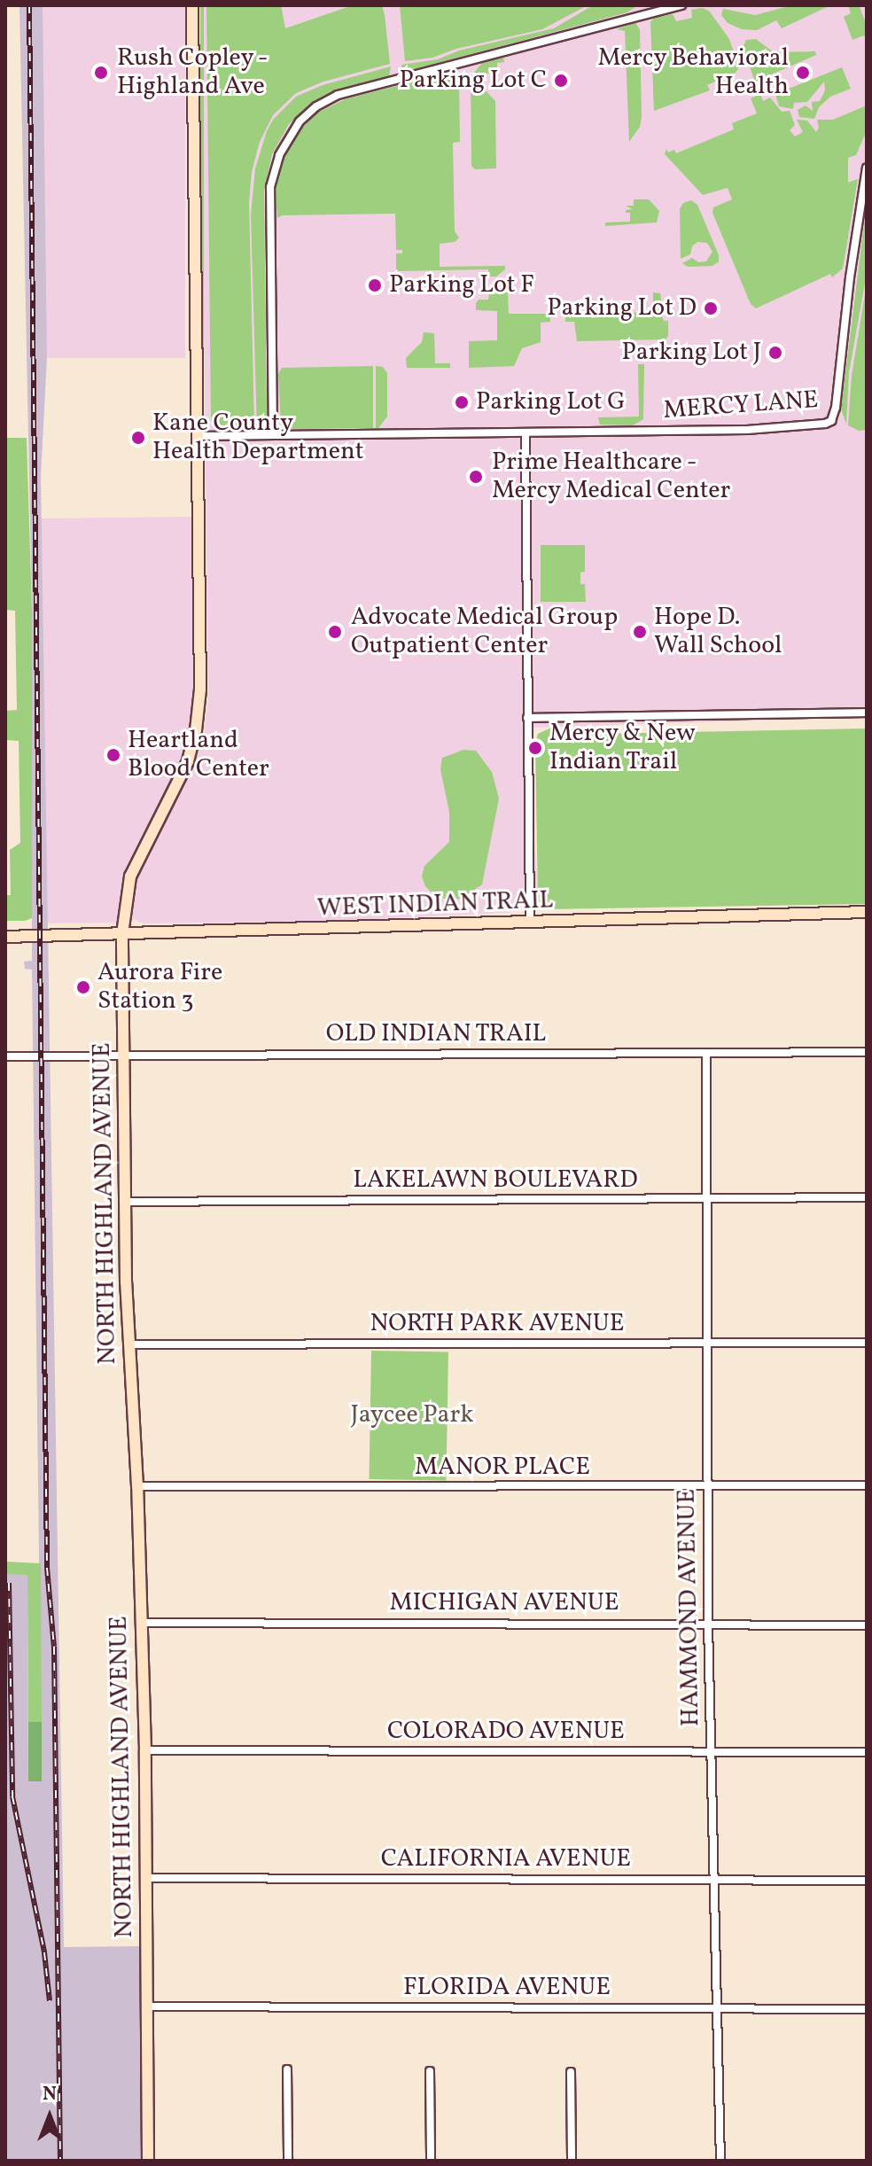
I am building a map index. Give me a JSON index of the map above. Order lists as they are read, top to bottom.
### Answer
{
  "streets": {
    "street": [
      "MERCY LANE",
      "WEST INDIAN TRAIL",
      "OLD INDIAN TRAIL",
      "LAKELAWN BOULEVARD",
      "NORTH HIGHLAND AVENUE",
      "NORTH PARK AVENUE",
      "MANOR PLACE",
      "MICHIGAN AVENUE",
      "HAMMOND AVENUE",
      "COLORADO AVENUE",
      "CALIFORNIA AVENUE",
      "FLORIDA AVENUE"
    ]
  },
  "crossings": [
    ["MERCY LANE", "NORTH HIGHLAND AVENUE"],
    ["WEST INDIAN TRAIL", "NORTH HIGHLAND AVENUE"],
    ["OLD INDIAN TRAIL", "NORTH HIGHLAND AVENUE"],
    ["OLD INDIAN TRAIL", "HAMMOND AVENUE"],
    ["LAKELAWN BOULEVARD", "NORTH HIGHLAND AVENUE"],
    ["LAKELAWN BOULEVARD", "HAMMOND AVENUE"],
    ["NORTH HIGHLAND AVENUE", "NORTH PARK AVENUE"],
    ["NORTH HIGHLAND AVENUE", "MANOR PLACE"],
    ["NORTH HIGHLAND AVENUE", "MICHIGAN AVENUE"],
    ["NORTH HIGHLAND AVENUE", "COLORADO AVENUE"],
    ["NORTH HIGHLAND AVENUE", "CALIFORNIA AVENUE"],
    ["NORTH HIGHLAND AVENUE", "FLORIDA AVENUE"],
    ["NORTH PARK AVENUE", "HAMMOND AVENUE"],
    ["MANOR PLACE", "HAMMOND AVENUE"],
    ["MICHIGAN AVENUE", "HAMMOND AVENUE"],
    ["HAMMOND AVENUE", "COLORADO AVENUE"],
    ["HAMMOND AVENUE", "CALIFORNIA AVENUE"],
    ["HAMMOND AVENUE", "FLORIDA AVENUE"]
  ],
  "parks": ["Jaycee Park"],
  "places": [
    "Rush Copley - Highland Ave",
    "Mercy Behavioral Health",
    "Parking Lot C",
    "Parking Lot F",
    "Parking Lot D",
    "Parking Lot J",
    "Parking Lot G",
    "Kane County Health Department",
    "Prime Healthcare - Mercy Medical Center",
    "Advocate Medical Group Outpatient Center",
    "Hope D. Wall School",
    "Mercy & New Indian Trail",
    "Heartland Blood Center",
    "Aurora Fire Station 3"
  ],
  "north": "top"
}
